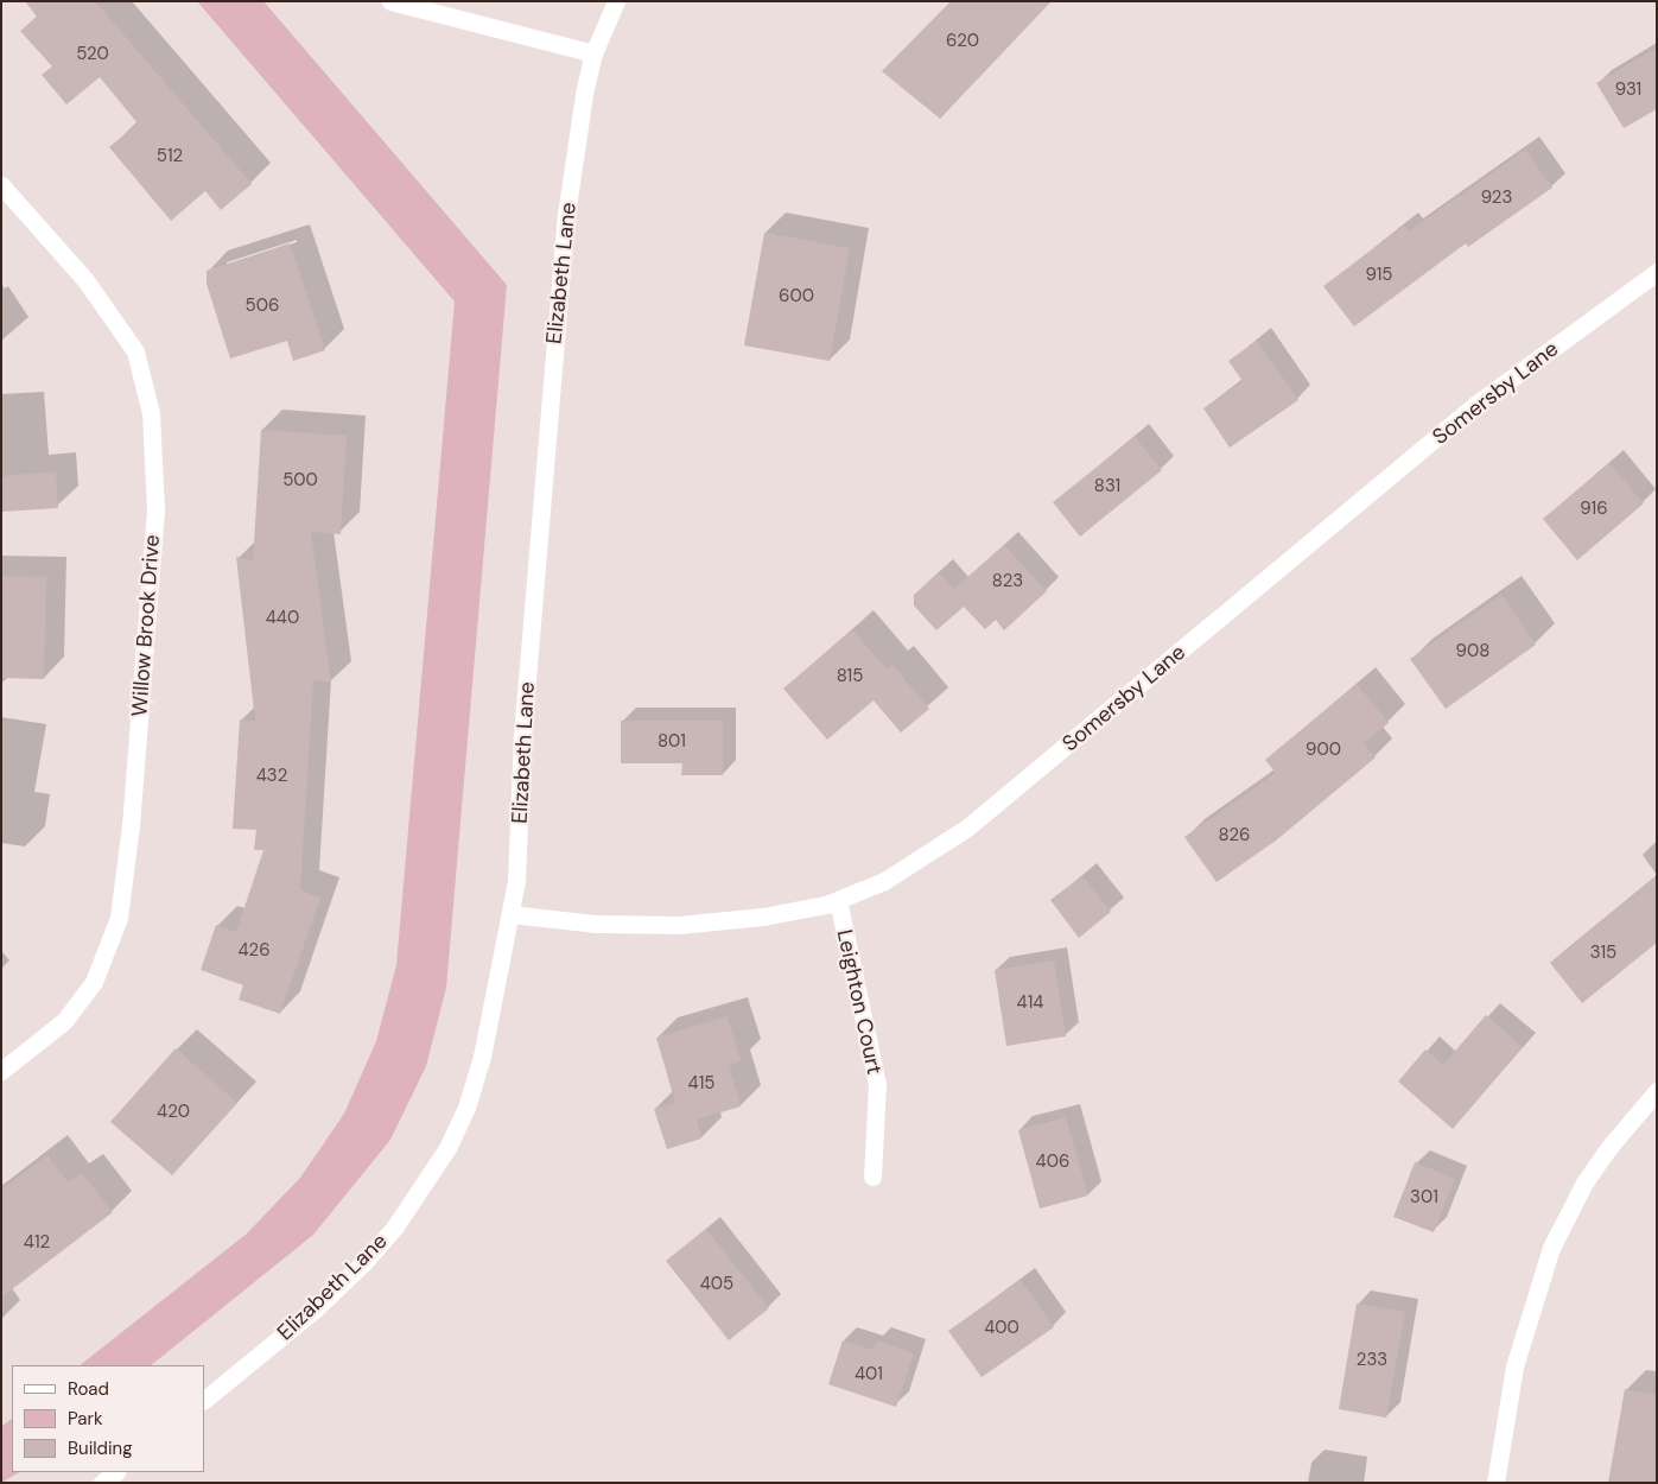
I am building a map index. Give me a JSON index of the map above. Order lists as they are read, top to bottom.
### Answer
{
  "streets": {
    "street": [
      "Elizabeth Lane",
      "Somersby Lane",
      "Willow Brook Drive",
      "Leighton Court"
    ]
  },
  "crossings": [
    ["Elizabeth Lane", "Somersby Lane"],
    ["Somersby Lane", "Leighton Court"]
  ],
  "house_numbers": [
    "620",
    "520",
    "931",
    "512",
    "923",
    "915",
    "600",
    "506",
    "500",
    "831",
    "916",
    "823",
    "440",
    "908",
    "815",
    "801",
    "900",
    "432",
    "826",
    "426",
    "315",
    "414",
    "415",
    "420",
    "406",
    "301",
    "412",
    "405",
    "400",
    "233",
    "401"
  ],
  "legend": ["Road", "Park", "Building"]
}
